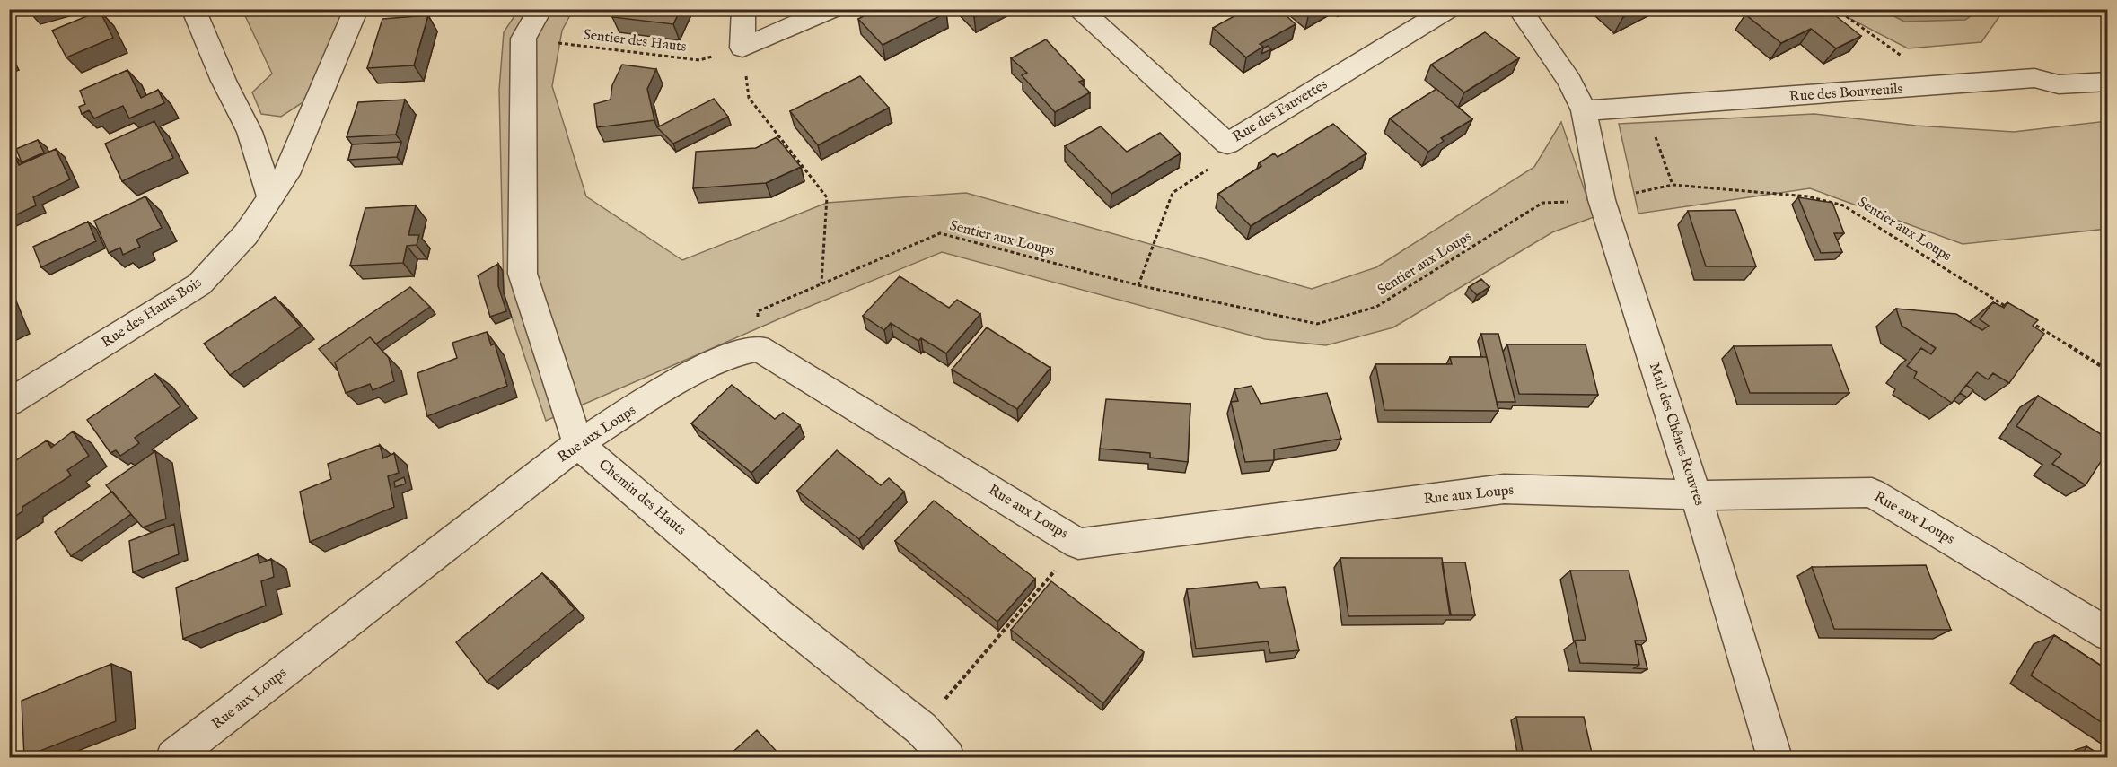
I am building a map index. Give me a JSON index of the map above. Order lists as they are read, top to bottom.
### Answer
{
  "streets": {
    "street": [
      "Rue des Bouvreuils",
      "Rue des Fauvettes",
      "Rue des Hauts Bois",
      "Rue aux Loups",
      "Mail des Chênes Rouvres",
      "Chemin des Hauts"
    ],
    "path": ["Sentier des Hauts", "Sentier aux Loups"]
  },
  "crossings": [
    ["Rue des Bouvreuils", "Mail des Chênes Rouvres"],
    ["Sentier aux Loups", "Rue aux Loups"],
    ["Sentier aux Loups", "Mail des Chênes Rouvres"],
    ["Rue aux Loups", "Mail des Chênes Rouvres"],
    ["Rue aux Loups", "Chemin des Hauts"]
  ]
}
